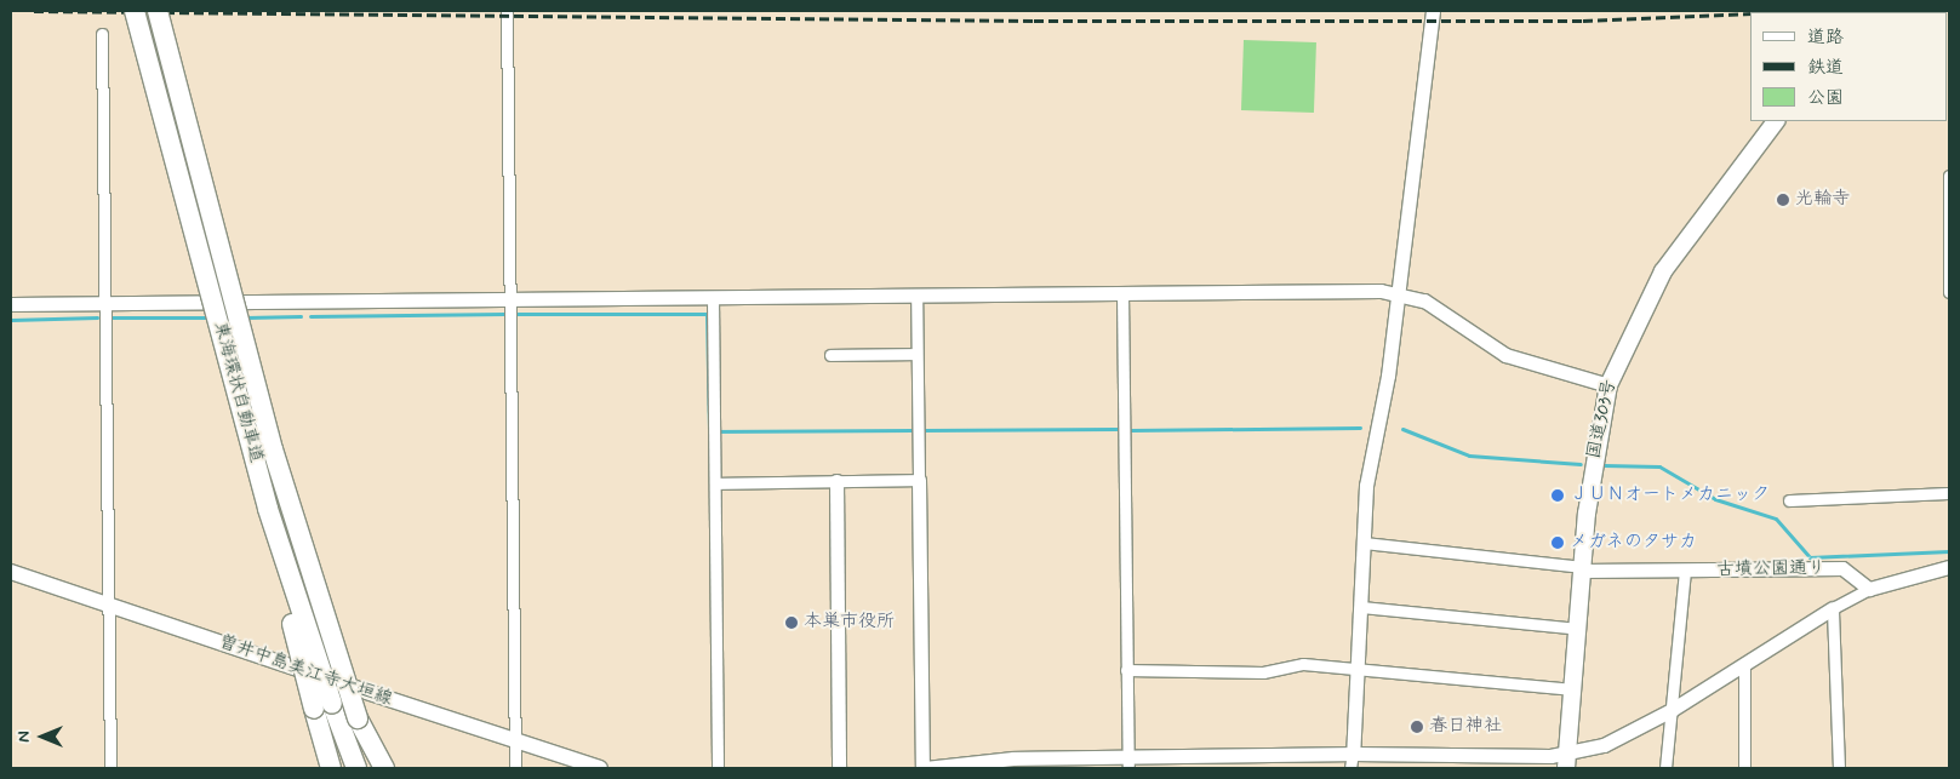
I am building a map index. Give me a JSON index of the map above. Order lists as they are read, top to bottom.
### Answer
{
  "streets": {
    "highway": ["東海環状自動車道", "国道303号"],
    "main road": ["曽井中島美江寺大垣線"],
    "street": ["古墳公園通り"]
  },
  "crossings": [
    ["国道303号", "古墳公園通り"]
  ],
  "places": [
    "光輪寺",
    "ＪＵＮオートメカニック",
    "メガネのタサカ",
    "本巣市役所",
    "春日神社"
  ],
  "legend": ["道路", "鉄道", "公園"],
  "north": "left"
}
